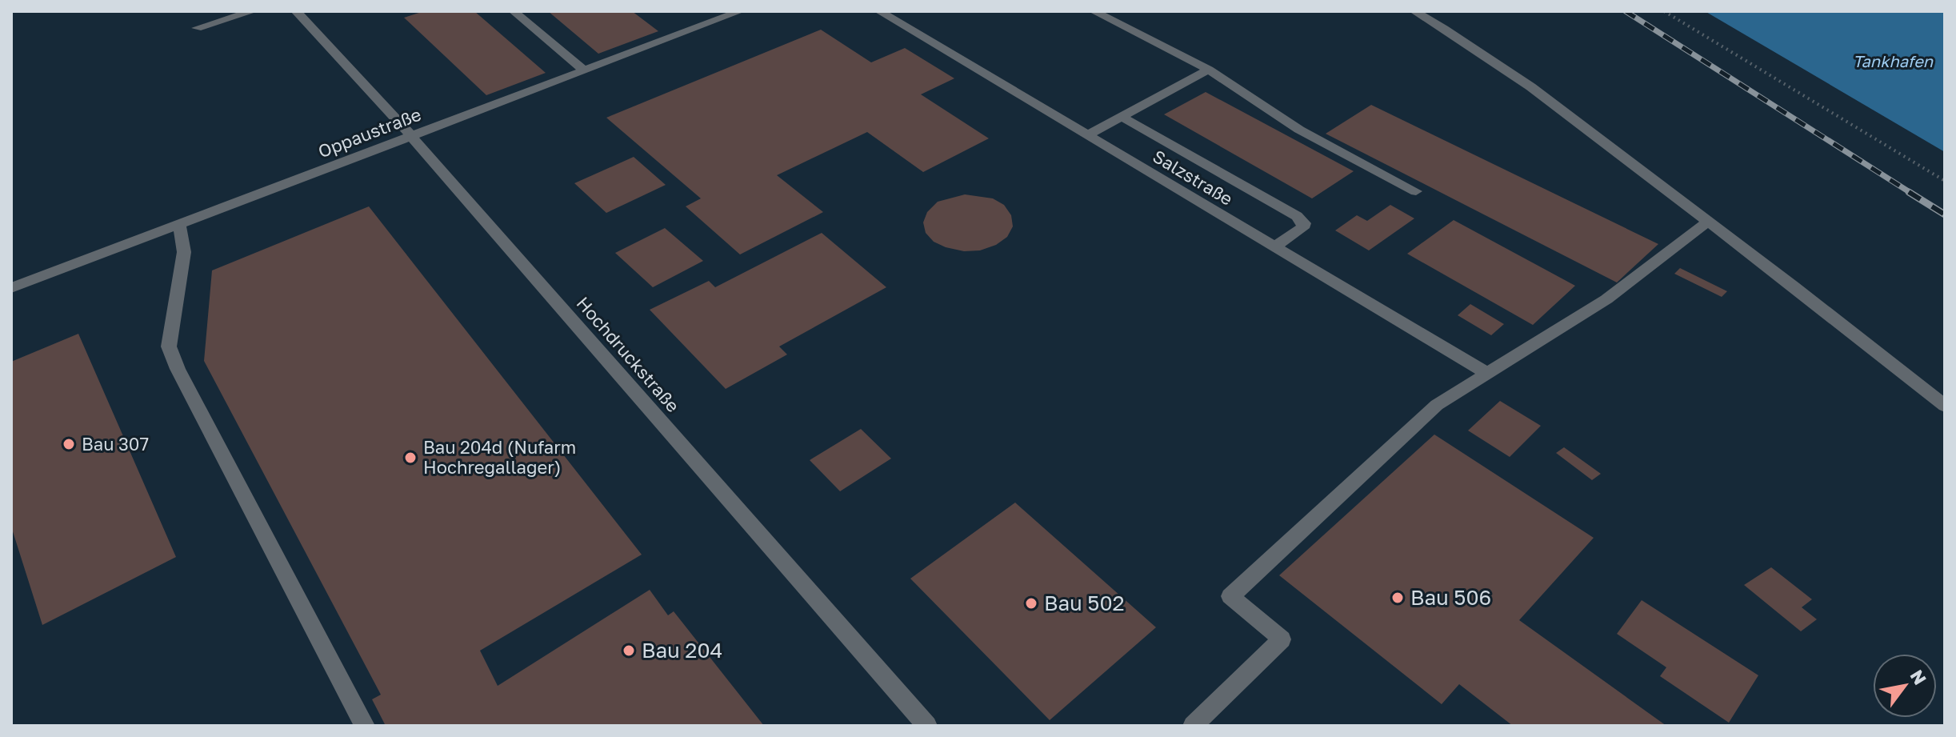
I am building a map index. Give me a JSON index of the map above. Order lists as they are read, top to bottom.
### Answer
{
  "streets": {
    "street": ["Oppaustraße", "Salzstraße", "Hochdruckstraße"]
  },
  "crossings": [
    ["Oppaustraße", "Hochdruckstraße"]
  ],
  "water": ["Tankhafen"],
  "places": [
    "Bau 307",
    "Bau 204d (Nufarm Hochregallager)",
    "Bau 506",
    "Bau 502",
    "Bau 204"
  ],
  "north": "top right"
}
